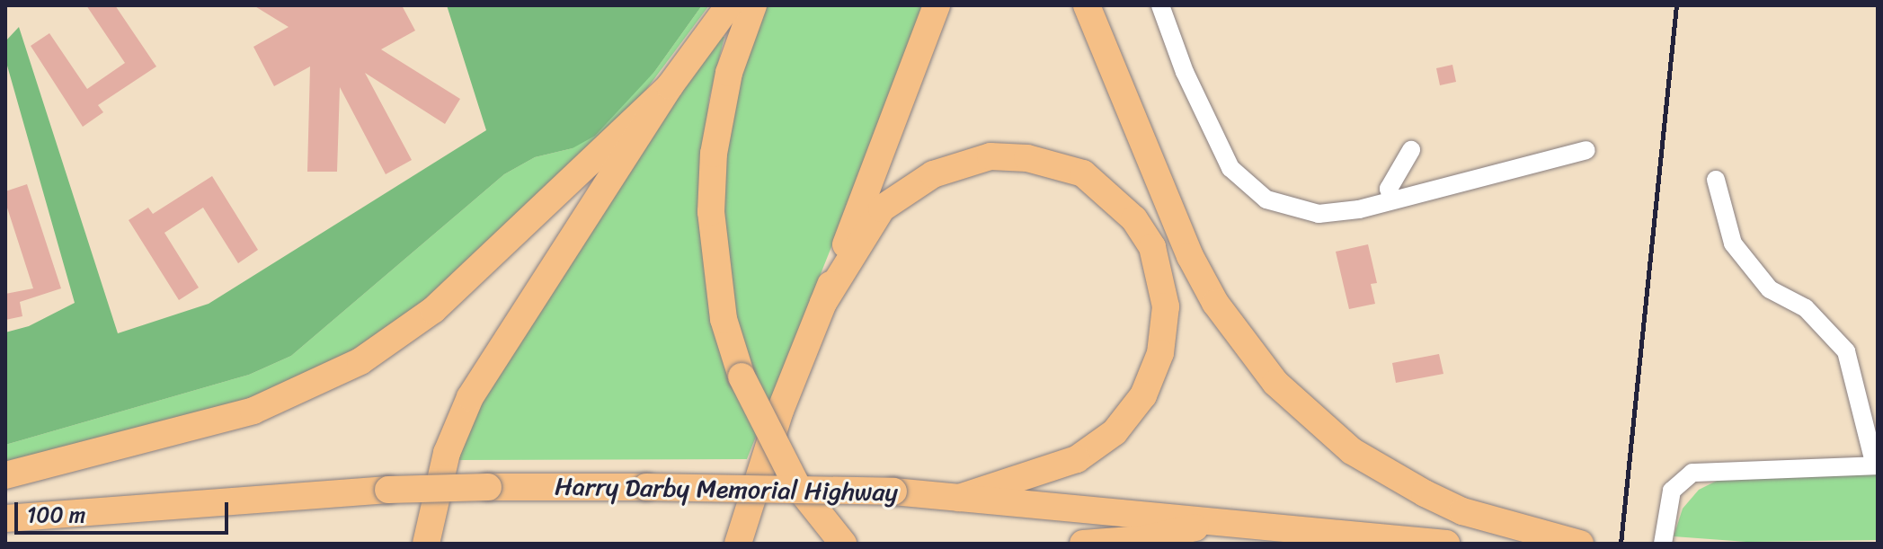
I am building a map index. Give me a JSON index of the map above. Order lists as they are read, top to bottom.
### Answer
{
  "streets": {
    "highway": ["Harry Darby Memorial Highway"]
  },
  "scale_bar": "100 m"
}
